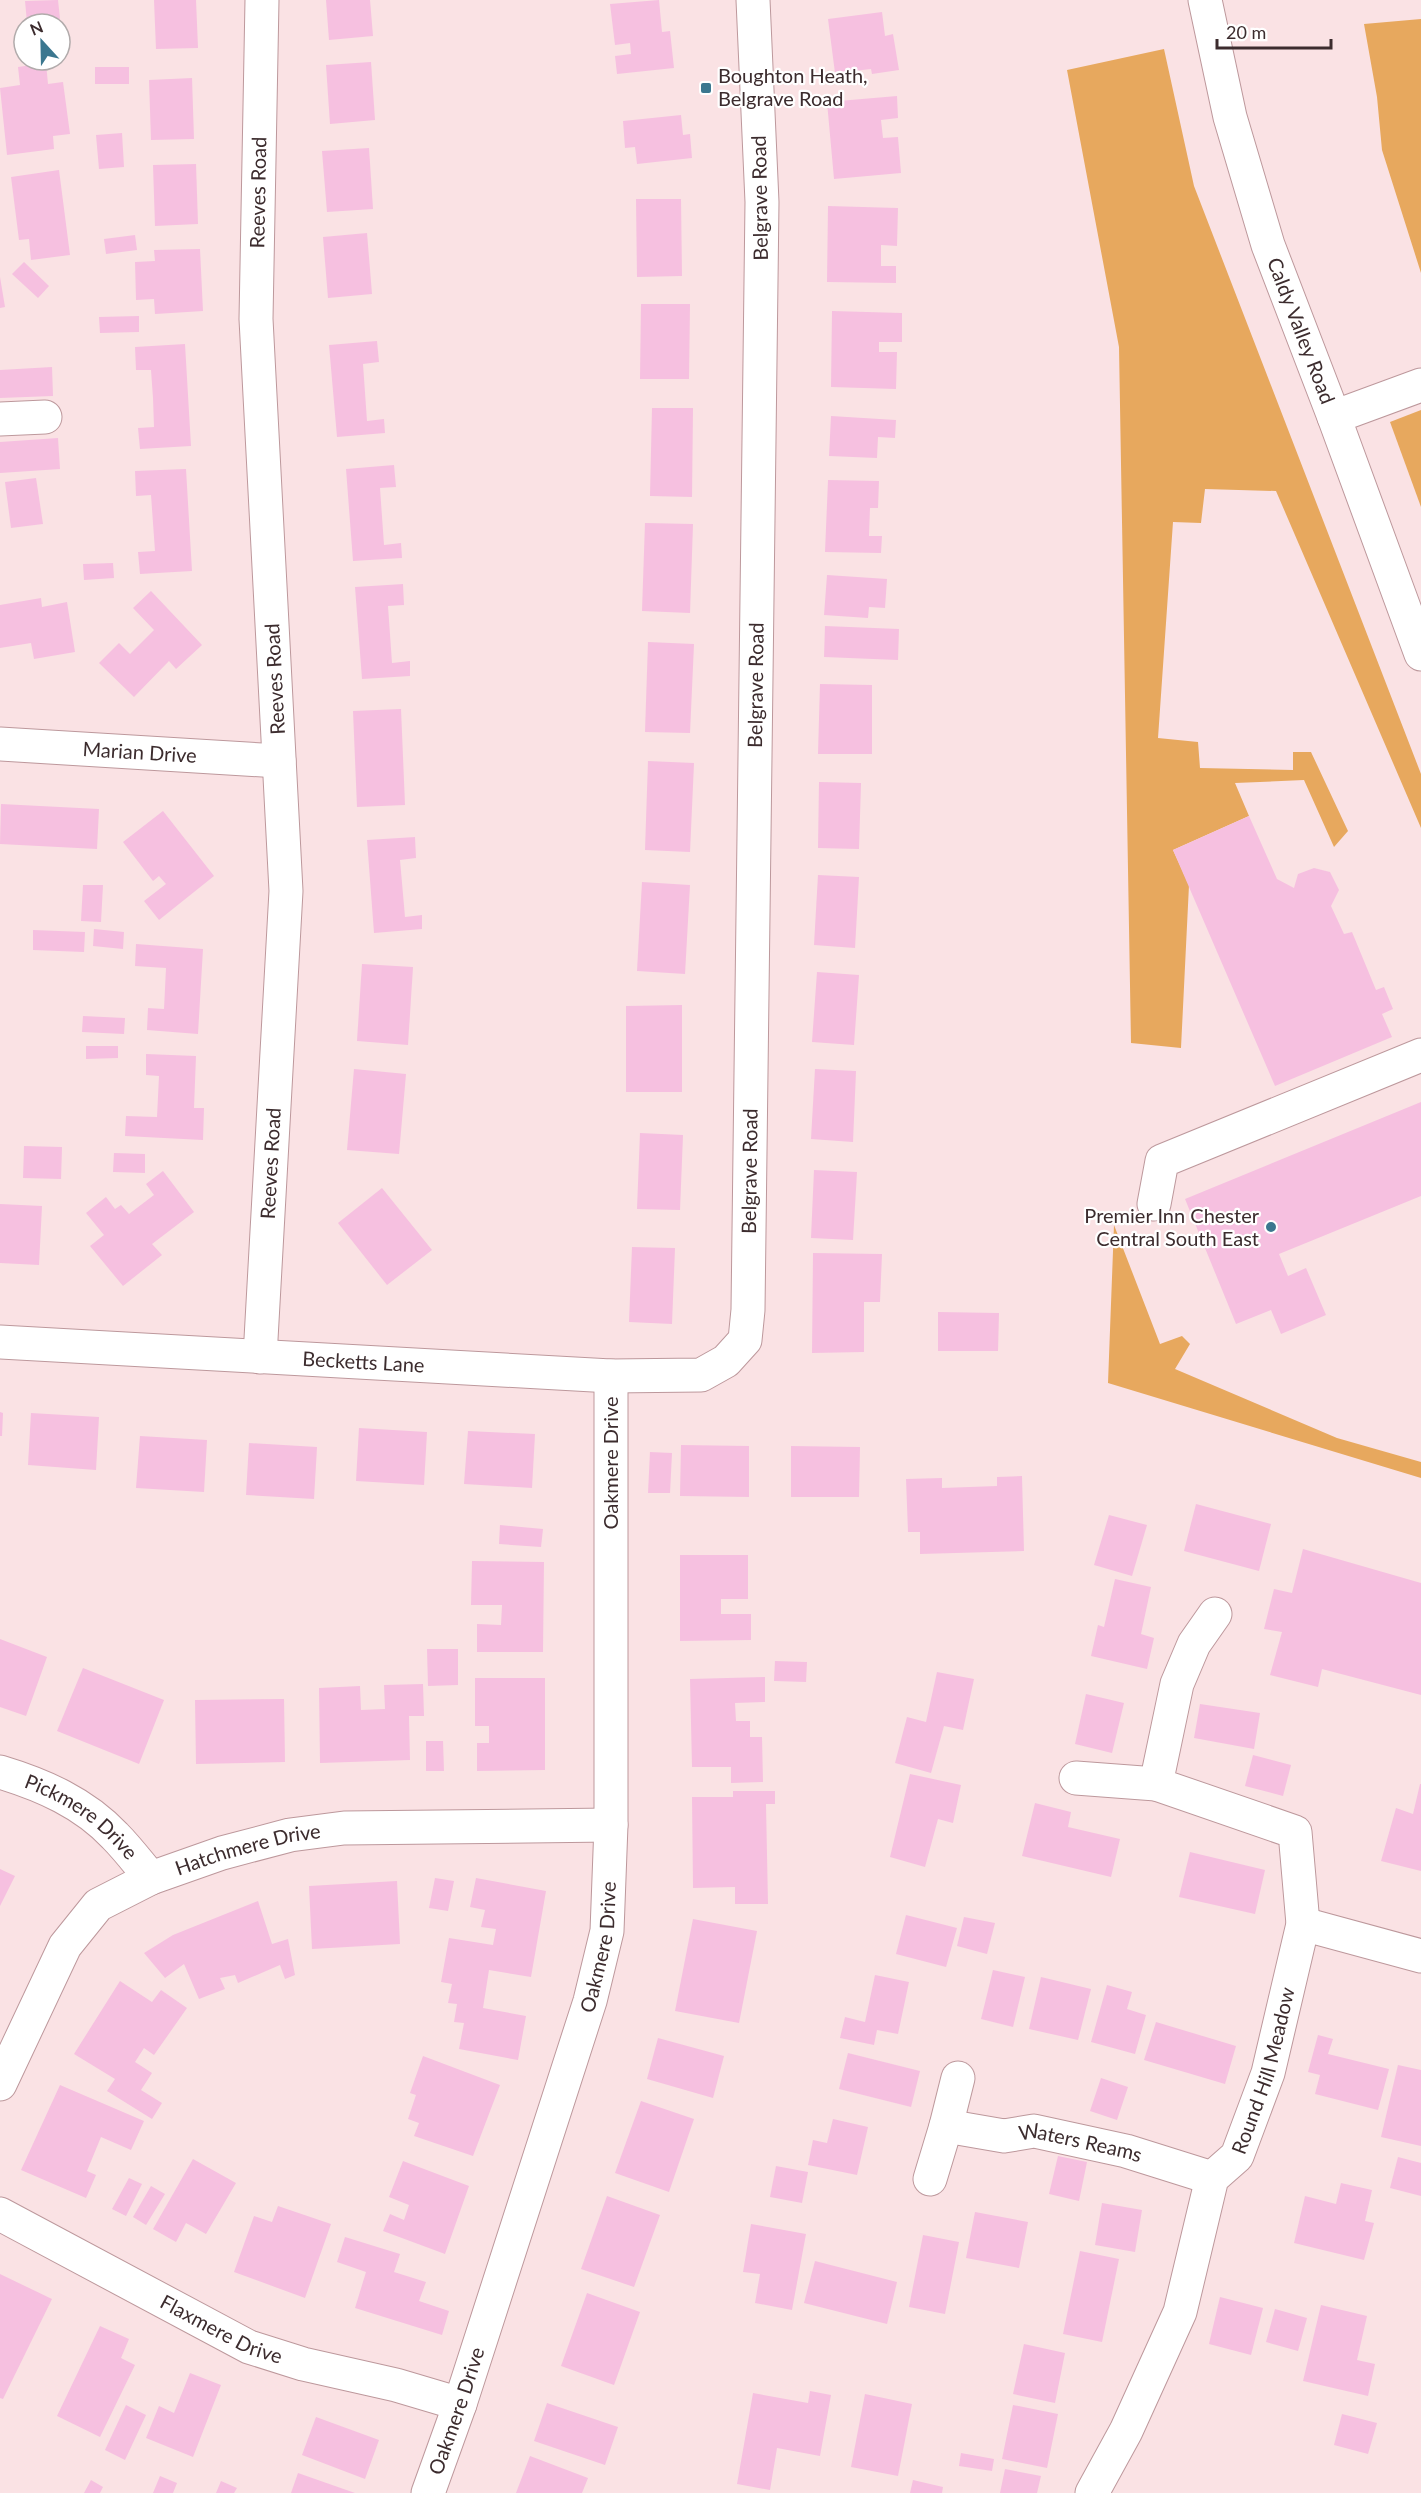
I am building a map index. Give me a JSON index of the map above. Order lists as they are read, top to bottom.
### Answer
{
  "streets": {
    "street": [
      "Reeves Road",
      "Belgrave Road",
      "Caldy Valley Road",
      "Marian Drive",
      "Becketts Lane",
      "Oakmere Drive",
      "Pickmere Drive",
      "Hatchmere Drive",
      "Round Hill Meadow",
      "Waters Reams",
      "Flaxmere Drive"
    ]
  },
  "crossings": [
    ["Reeves Road", "Marian Drive"],
    ["Reeves Road", "Becketts Lane"],
    ["Belgrave Road", "Becketts Lane"],
    ["Becketts Lane", "Oakmere Drive"],
    ["Oakmere Drive", "Hatchmere Drive"],
    ["Oakmere Drive", "Flaxmere Drive"],
    ["Pickmere Drive", "Hatchmere Drive"],
    ["Round Hill Meadow", "Waters Reams"]
  ],
  "places": {
    "transit": ["Boughton Heath, Belgrave Road"],
    "other": ["Premier Inn Chester Central South East"]
  },
  "scale_bar": "20 m",
  "north": "top"
}
